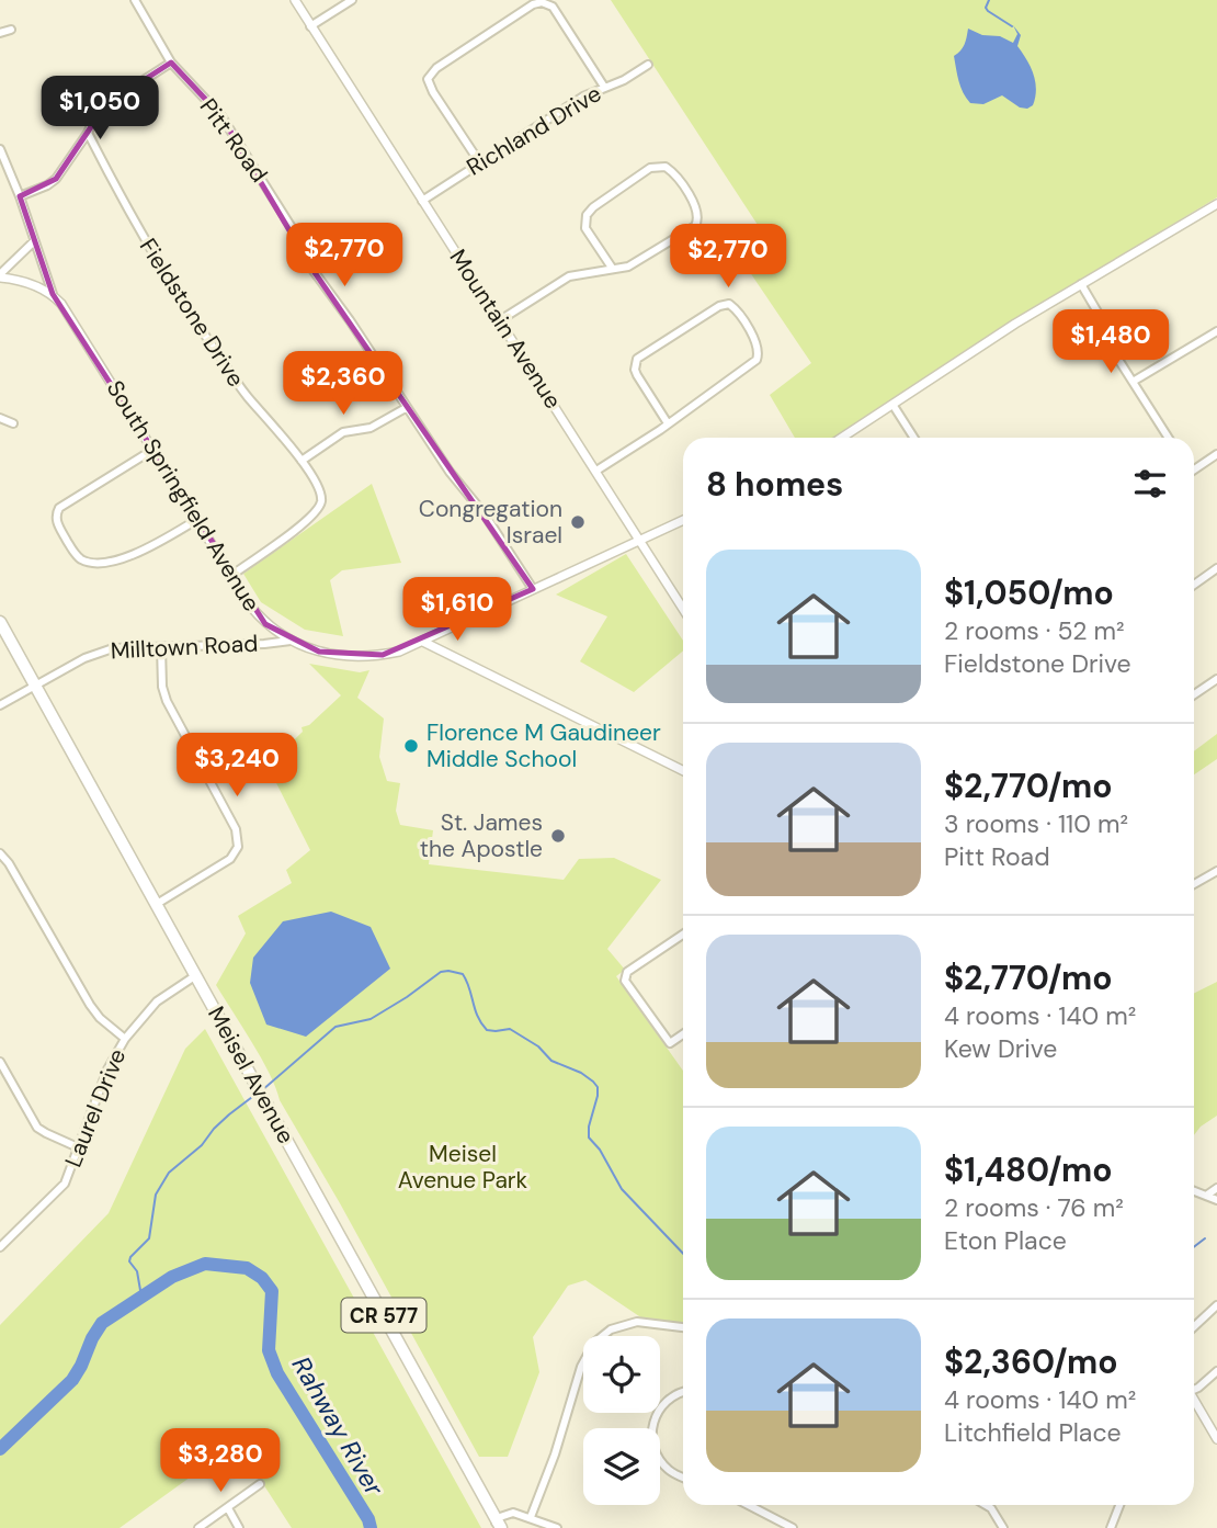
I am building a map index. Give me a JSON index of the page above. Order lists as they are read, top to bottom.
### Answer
{
  "streets": {
    "main road": ["Meisel Avenue", "CR 577"],
    "street": [
      "Richland Drive",
      "Pitt Road",
      "Fieldstone Drive",
      "Mountain Avenue",
      "South Springfield Avenue",
      "Milltown Road",
      "Laurel Drive"
    ]
  },
  "crossings": [
    ["Richland Drive", "Mountain Avenue"],
    ["Pitt Road", "South Springfield Avenue"],
    ["Fieldstone Drive", "South Springfield Avenue"],
    ["Mountain Avenue", "South Springfield Avenue"],
    ["South Springfield Avenue", "Milltown Road"],
    ["Milltown Road", "Meisel Avenue"],
    ["Meisel Avenue", "Laurel Drive"]
  ],
  "water": ["Rahway River"],
  "parks": ["Meisel Avenue Park"],
  "places": ["Congregation Israel", "Florence M Gaudineer Middle School", "St. James the Apostle"],
  "page": {
    "price": [
      "$1,050",
      "$2,770",
      "$2,770",
      "$1,480",
      "$2,360",
      "$1,610",
      "$3,240",
      "$3,280"
    ],
    "heading": "8 homes",
    "list": [
      {
        "name": "$1,050/mo",
        "note": "2 rooms · 52 m² · Fieldstone Drive"
      },
      {
        "name": "$2,770/mo",
        "note": "3 rooms · 110 m² · Pitt Road"
      },
      {
        "name": "$2,770/mo",
        "note": "4 rooms · 140 m² · Kew Drive"
      },
      {
        "name": "$1,480/mo",
        "note": "2 rooms · 76 m² · Eton Place"
      },
      {
        "name": "$2,360/mo",
        "note": "4 rooms · 140 m² · Litchfield Place"
      }
    ]
  }
}
